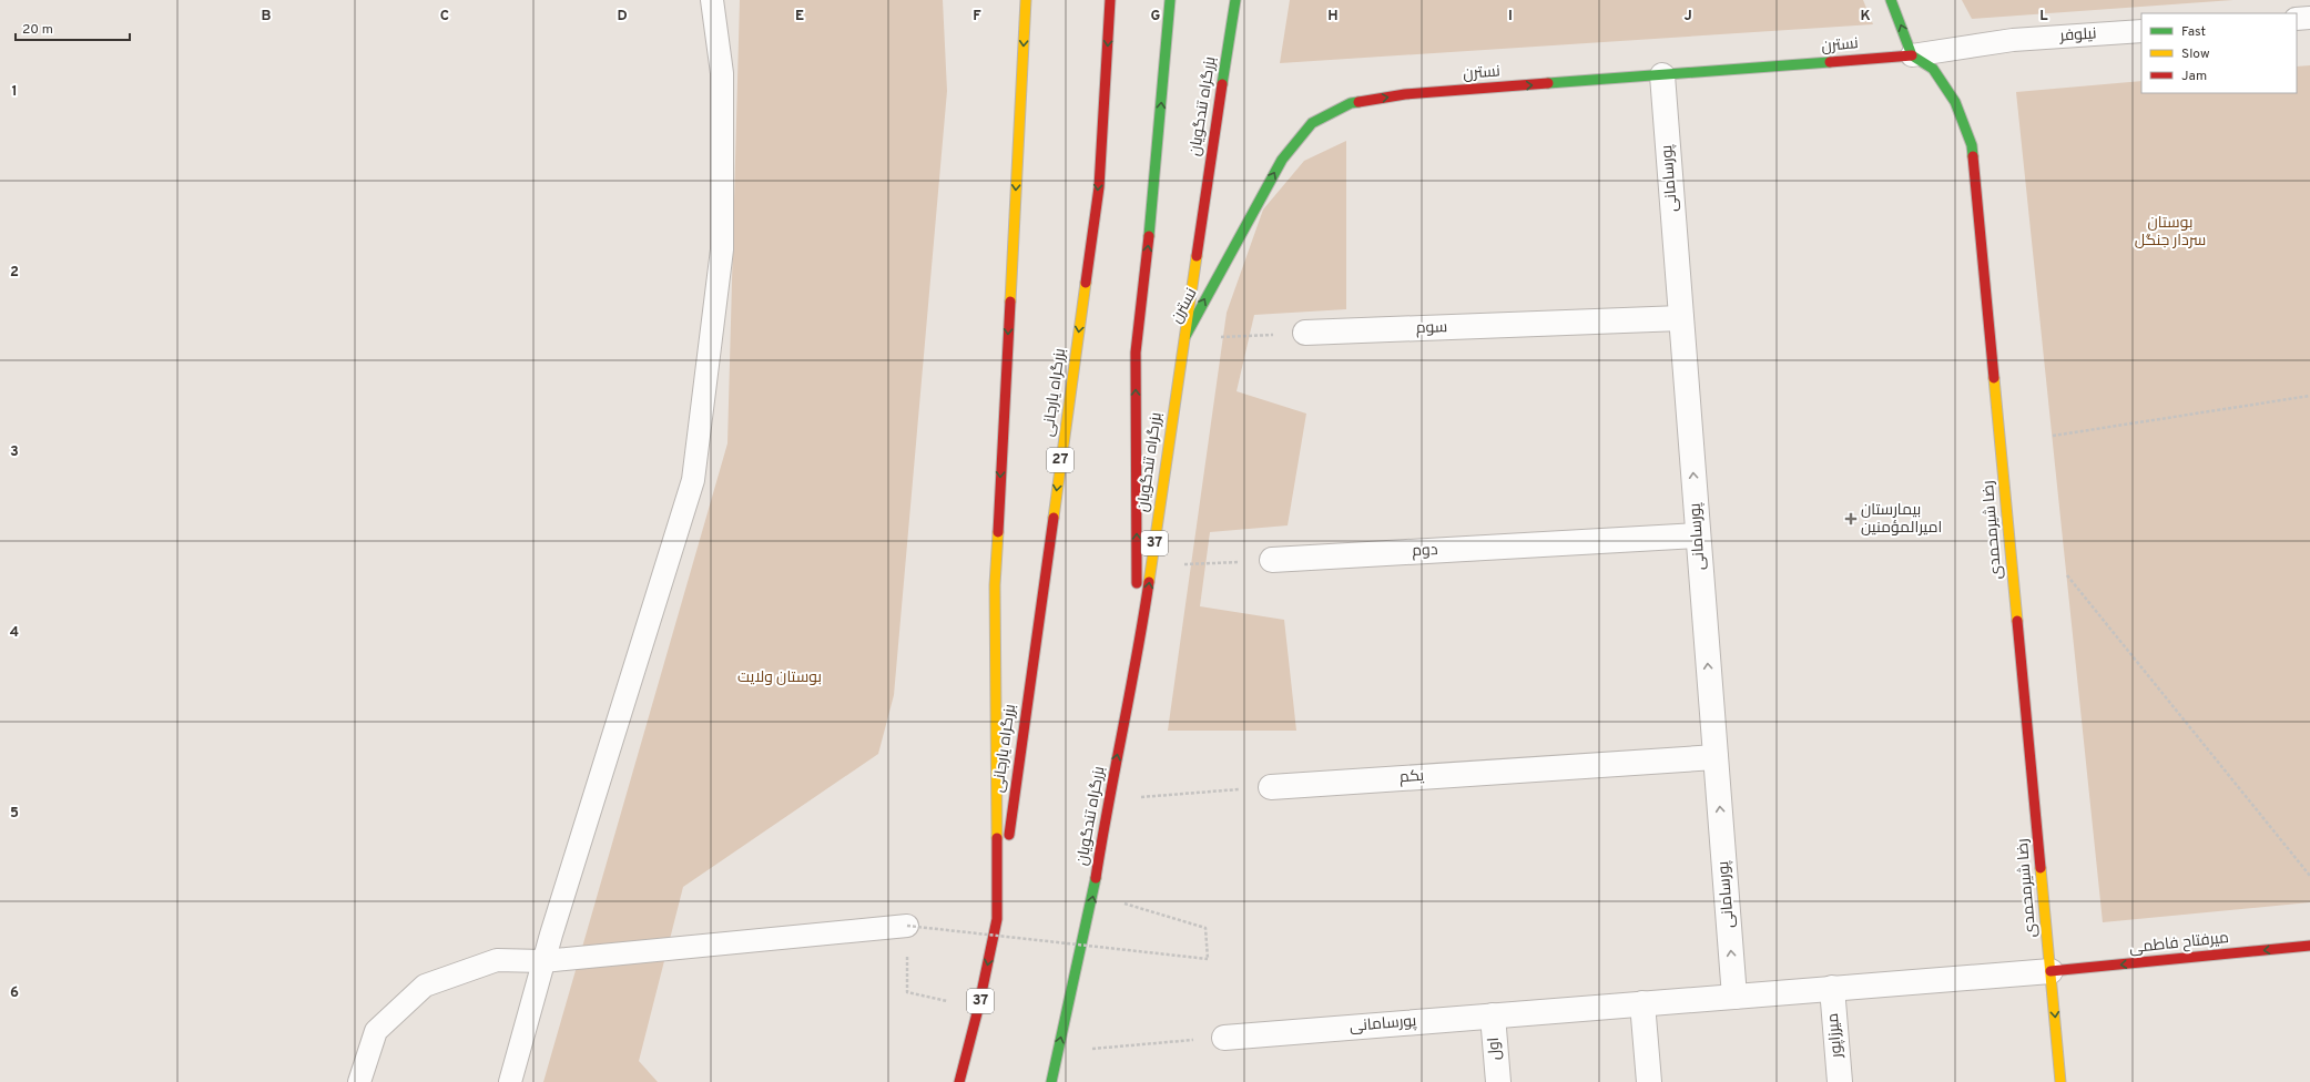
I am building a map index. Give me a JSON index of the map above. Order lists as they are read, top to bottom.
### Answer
{
  "streets": {
    "main road": [
      "نسترن",
      "بزرگراه تندگویان",
      "بزرگراه یارجانی",
      "27",
      "رضا شیرمحمدی",
      "37",
      "میرفتاح فاطمی"
    ],
    "street": [
      "پورسامانی",
      "سوم",
      "دوم",
      "یکم",
      "میرزاپور",
      "اول"
    ],
    "lane": ["نیلوفر"]
  },
  "crossings": [
    ["نیلوفر", "نسترن"],
    ["نیلوفر", "رضا شیرمحمدی"],
    ["نسترن", "بزرگراه تندگویان"],
    ["نسترن", "پورسامانی"],
    ["نسترن", "رضا شیرمحمدی"],
    ["پورسامانی", "سوم"],
    ["پورسامانی", "رضا شیرمحمدی"],
    ["پورسامانی", "دوم"],
    ["پورسامانی", "یکم"],
    ["پورسامانی", "میرفتاح فاطمی"],
    ["پورسامانی", "میرزاپور"],
    ["پورسامانی", "اول"],
    ["بزرگراه یارجانی", "37"],
    ["رضا شیرمحمدی", "میرفتاح فاطمی"]
  ],
  "one_way": ["نسترن", "پورسامانی", "میرفتاح فاطمی"],
  "parks": ["بوستان سردار جنگل", "بوستان ولایت"],
  "places": {
    "health": ["بیمارستان امیرالمؤمنین"]
  },
  "legend": ["Fast", "Slow", "Jam"],
  "scale_bar": "20 m",
  "grid": {
    "columns": [
      "B",
      "C",
      "D",
      "E",
      "F",
      "G",
      "H",
      "I",
      "J",
      "K",
      "L"
    ],
    "rows": [
      "1",
      "2",
      "3",
      "4",
      "5",
      "6"
    ]
  }
}
